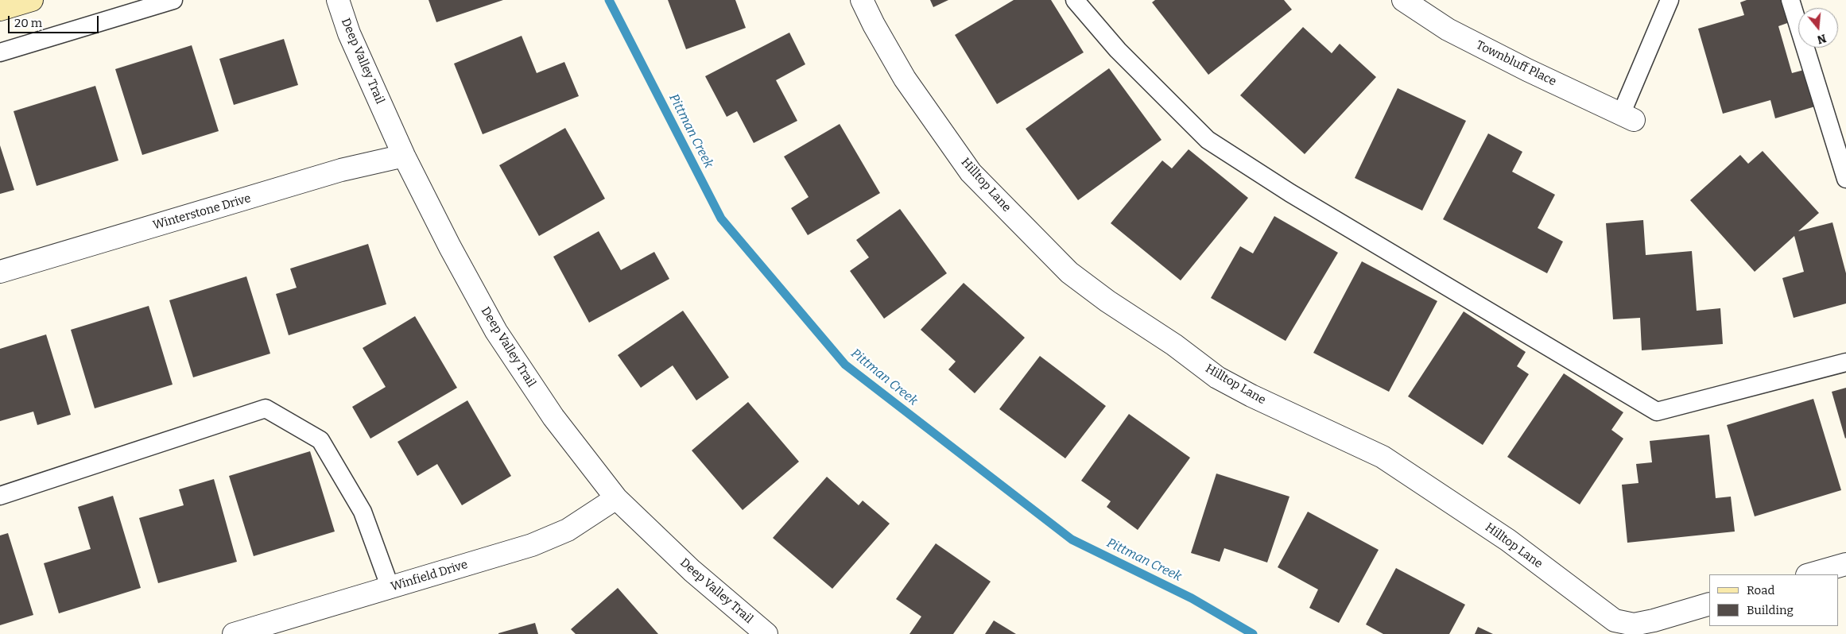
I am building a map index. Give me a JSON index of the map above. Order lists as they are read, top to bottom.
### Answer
{
  "streets": {
    "street": [
      "Deep Valley Trail",
      "Townbluff Place",
      "Hilltop Lane",
      "Winterstone Drive",
      "Winfield Drive"
    ]
  },
  "crossings": [
    ["Deep Valley Trail", "Winterstone Drive"],
    ["Deep Valley Trail", "Winfield Drive"]
  ],
  "water": ["Pittman Creek"],
  "legend": ["Road", "Building"],
  "scale_bar": "20 m",
  "north": "bottom"
}
